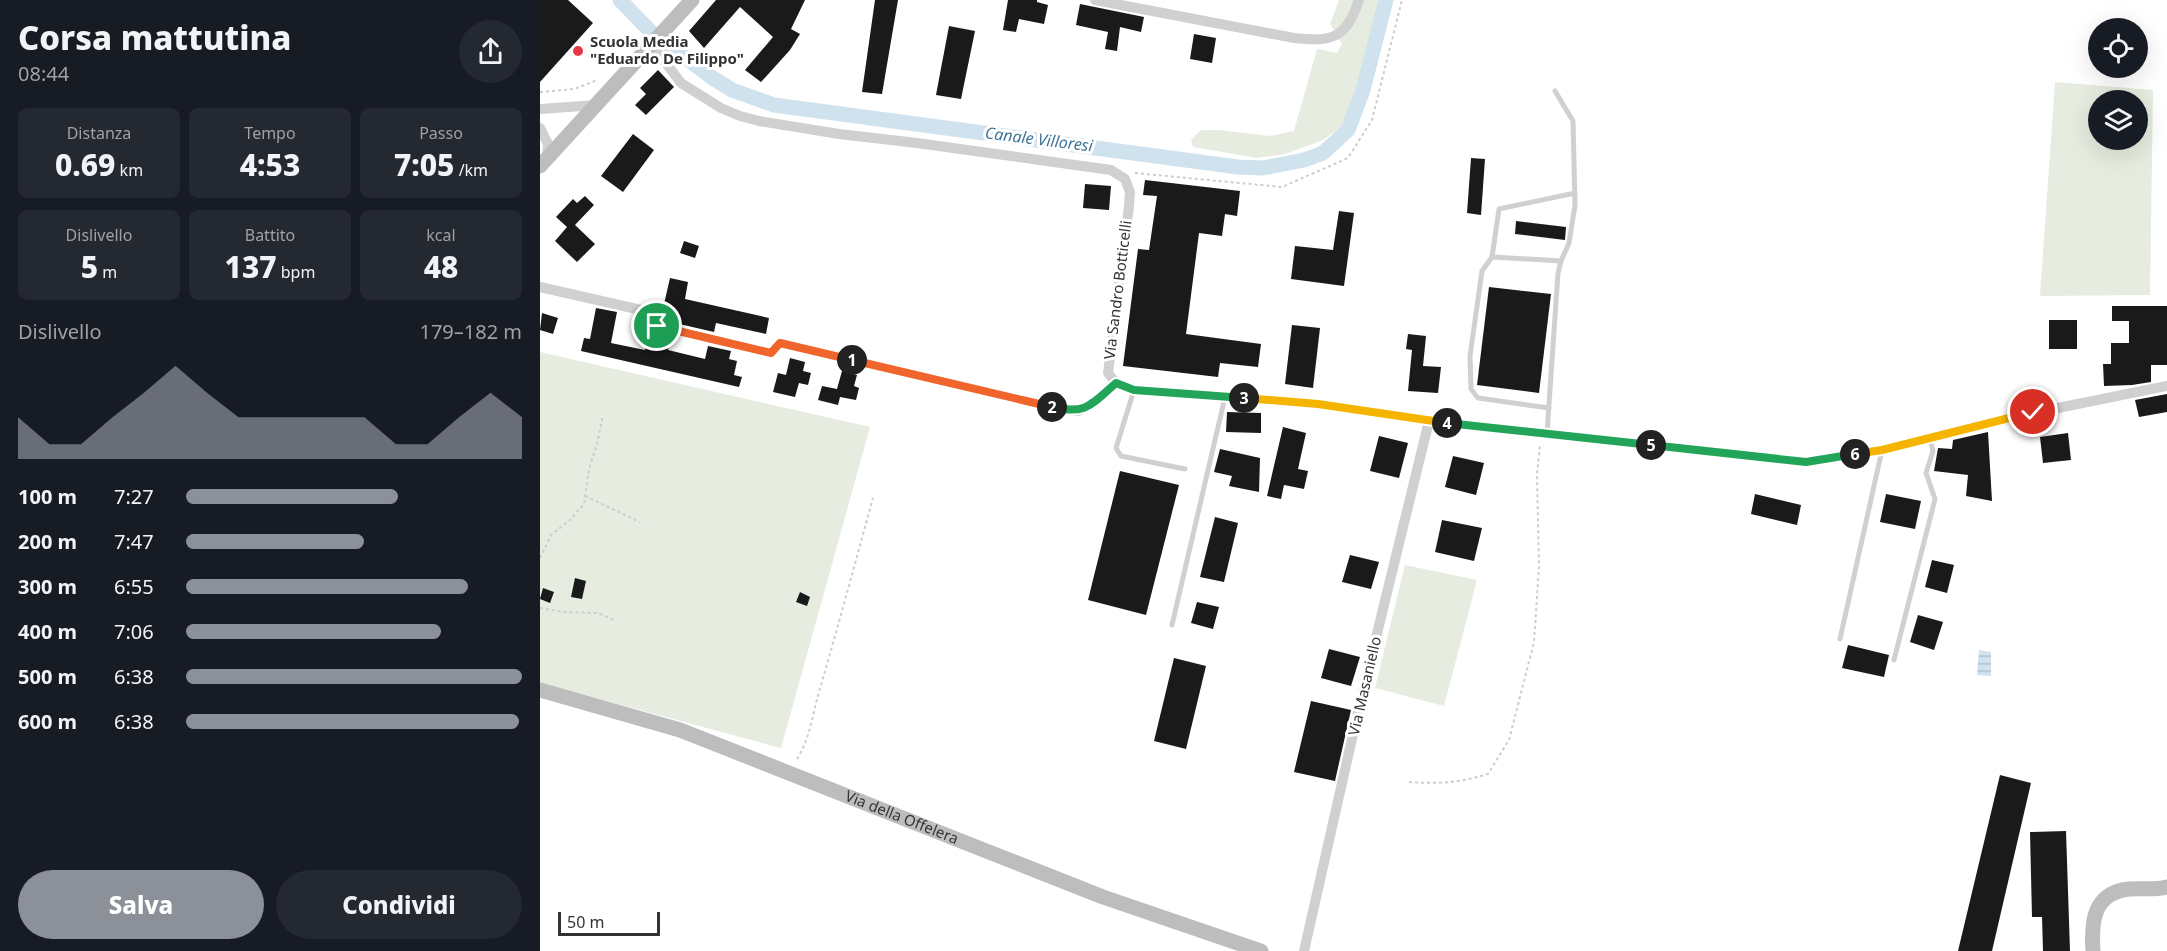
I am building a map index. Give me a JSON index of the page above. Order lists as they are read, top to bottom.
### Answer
{
  "streets": {
    "street": ["Via Sandro Botticelli", "Via Masaniello", "Via della Offelera"]
  },
  "crossings": [
    ["Via Sandro Botticelli", "Via Masaniello"]
  ],
  "water": ["Canale Villoresi"],
  "places": ["Scuola Media \"Eduardo De Filippo\""],
  "scale_bar": "50 m",
  "page": {
    "heading": ["Corsa mattutina", "08:44"],
    "stats": [
      ["Distanza", "0.69 km"],
      ["Tempo", "4:53"],
      ["Passo", "7:05 /km"],
      ["Dislivello", "5 m"],
      ["Battito", "137 bpm"],
      ["kcal", "48"]
    ],
    "chart": ["Dislivello", "179–182 m"],
    "pins": [
      "1",
      "3",
      "2",
      "4",
      "5",
      "6"
    ],
    "list": [
      {
        "name": "100 m",
        "note": "7:27"
      },
      {
        "name": "200 m",
        "note": "7:47"
      },
      {
        "name": "300 m",
        "note": "6:55"
      },
      {
        "name": "400 m",
        "note": "7:06"
      },
      {
        "name": "500 m",
        "note": "6:38"
      },
      {
        "name": "600 m",
        "note": "6:38"
      }
    ],
    "buttons": ["Salva", "Condividi"],
    "scale": "50 m"
  }
}
